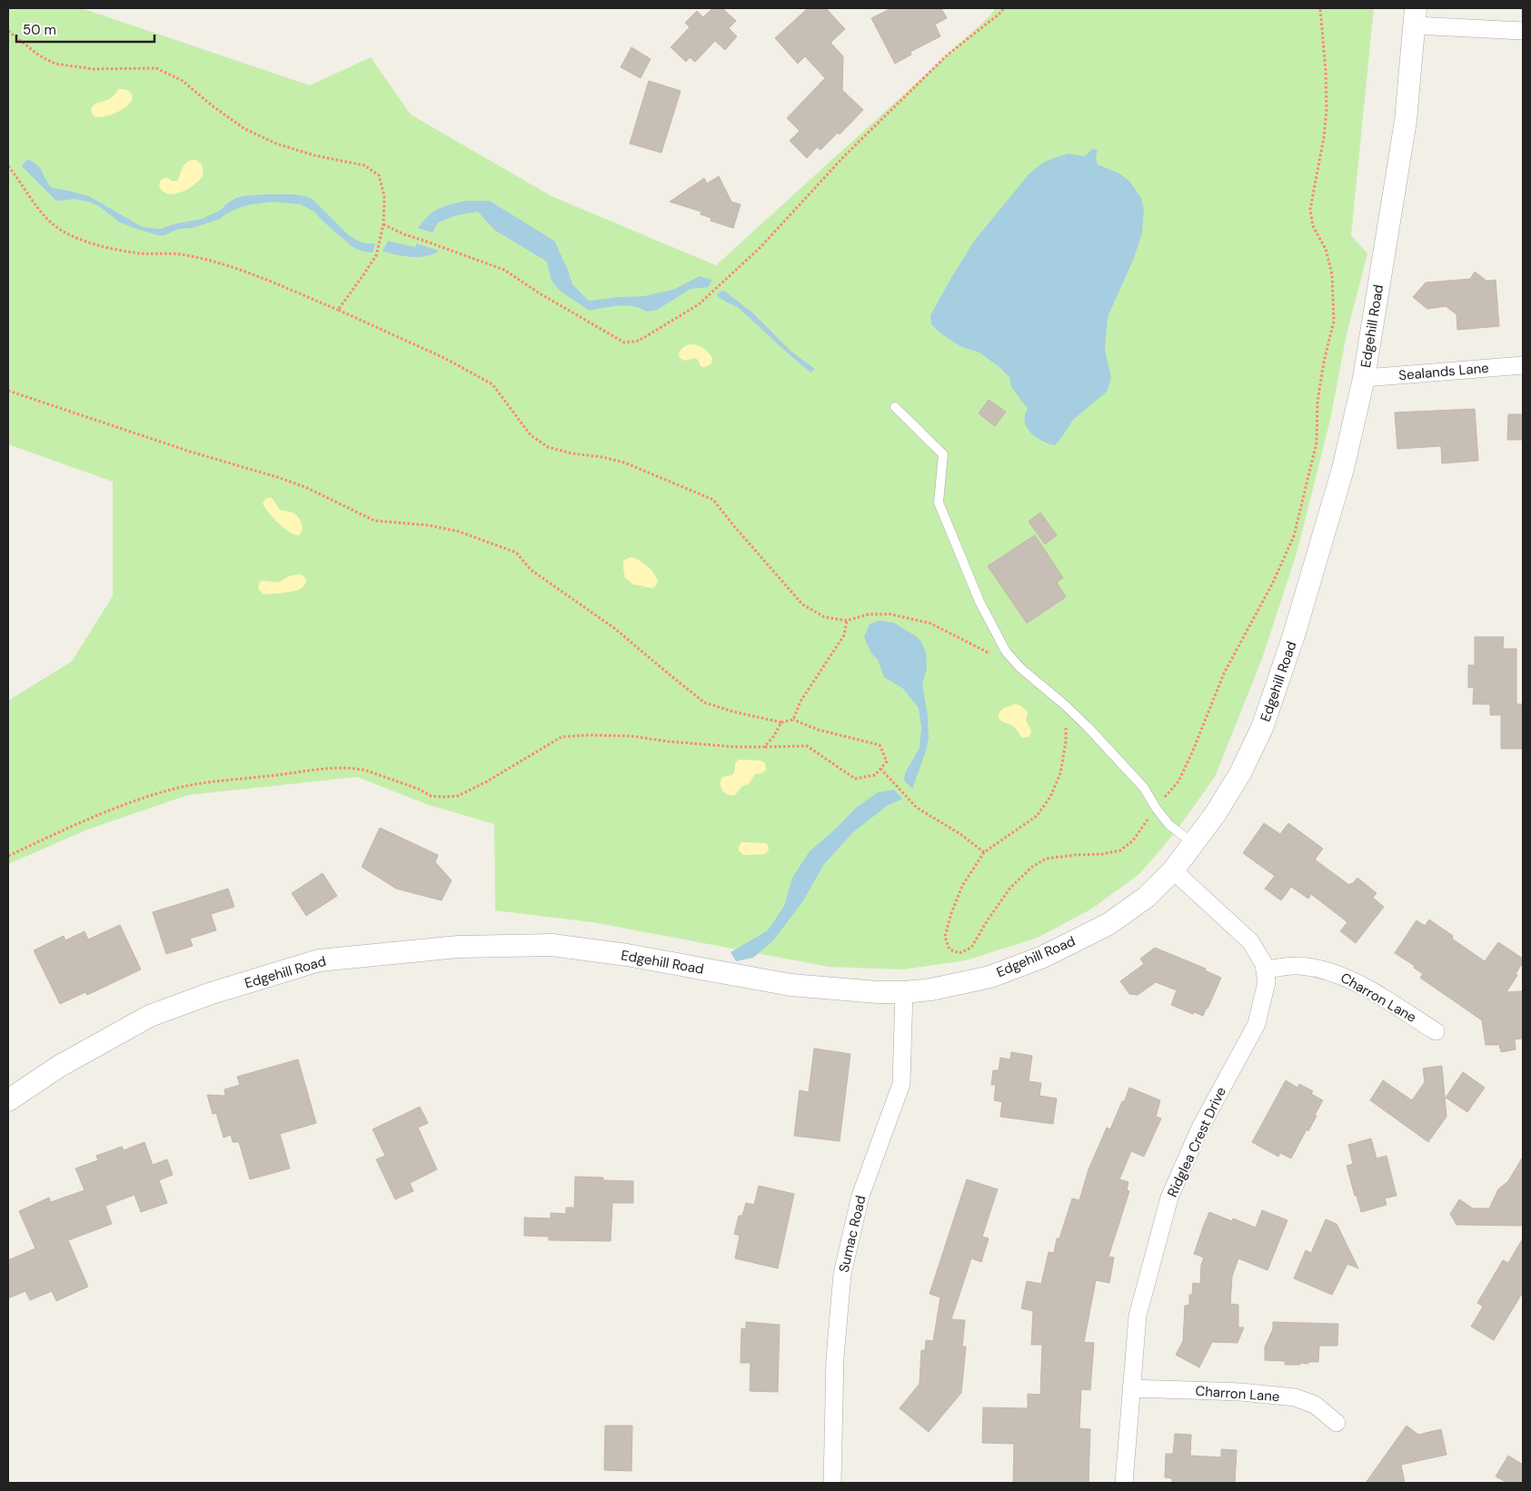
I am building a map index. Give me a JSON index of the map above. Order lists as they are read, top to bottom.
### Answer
{
  "streets": {
    "street": [
      "Edgehill Road",
      "Sealands Lane",
      "Charron Lane",
      "Ridglea Crest Drive",
      "Sumac Road"
    ]
  },
  "crossings": [
    ["Edgehill Road", "Sealands Lane"],
    ["Edgehill Road", "Ridglea Crest Drive"],
    ["Edgehill Road", "Sumac Road"],
    ["Charron Lane", "Ridglea Crest Drive"]
  ],
  "scale_bar": "50 m"
}
